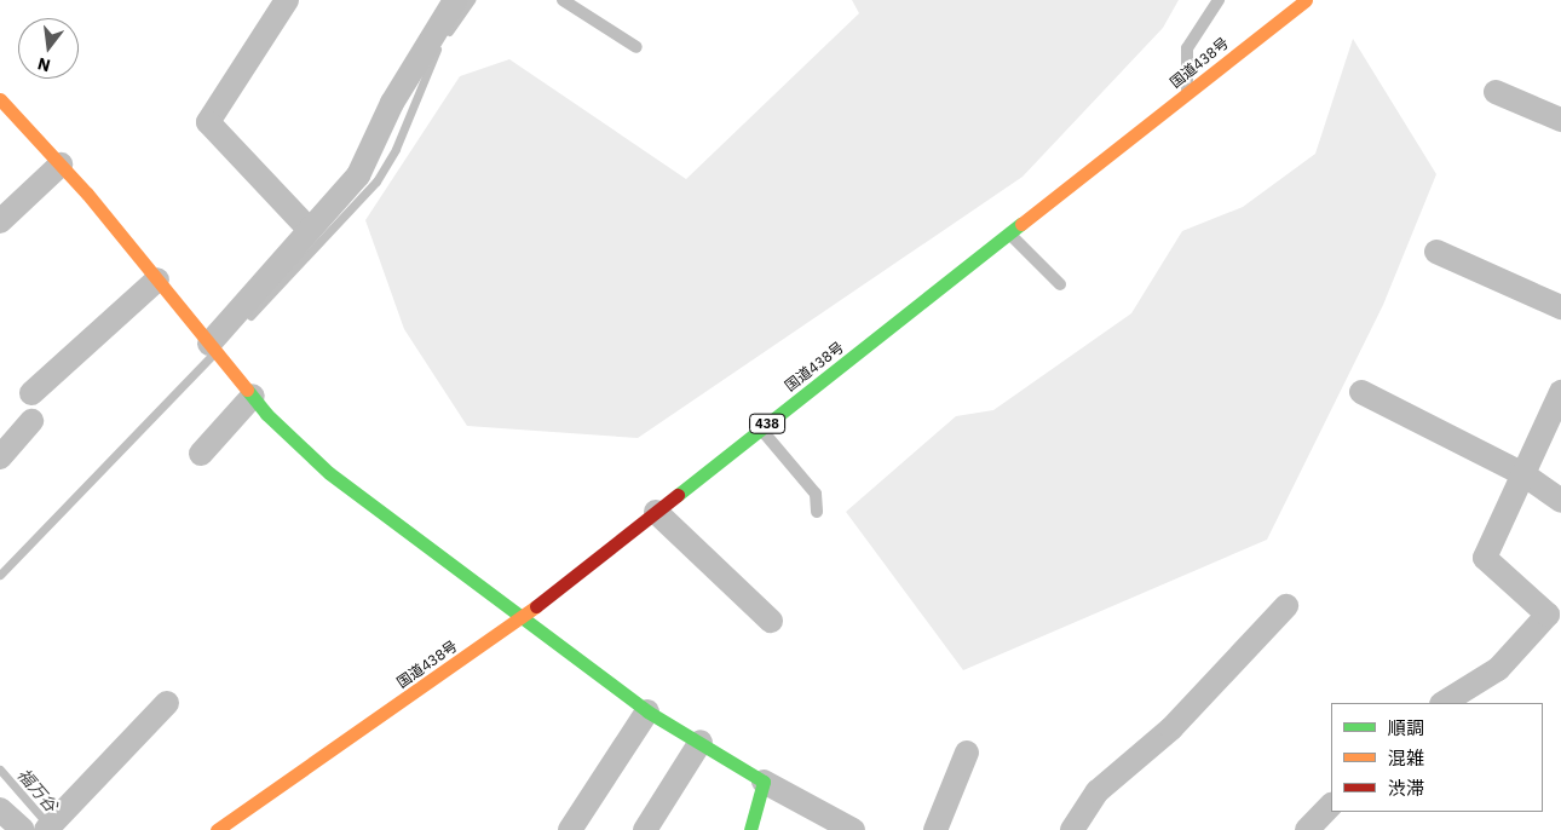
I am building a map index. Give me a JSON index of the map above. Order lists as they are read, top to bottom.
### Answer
{
  "streets": {
    "main road": ["国道438号", "438"]
  },
  "water": ["福万谷"],
  "legend": ["順調", "混雑", "渋滞"],
  "north": "bottom"
}
